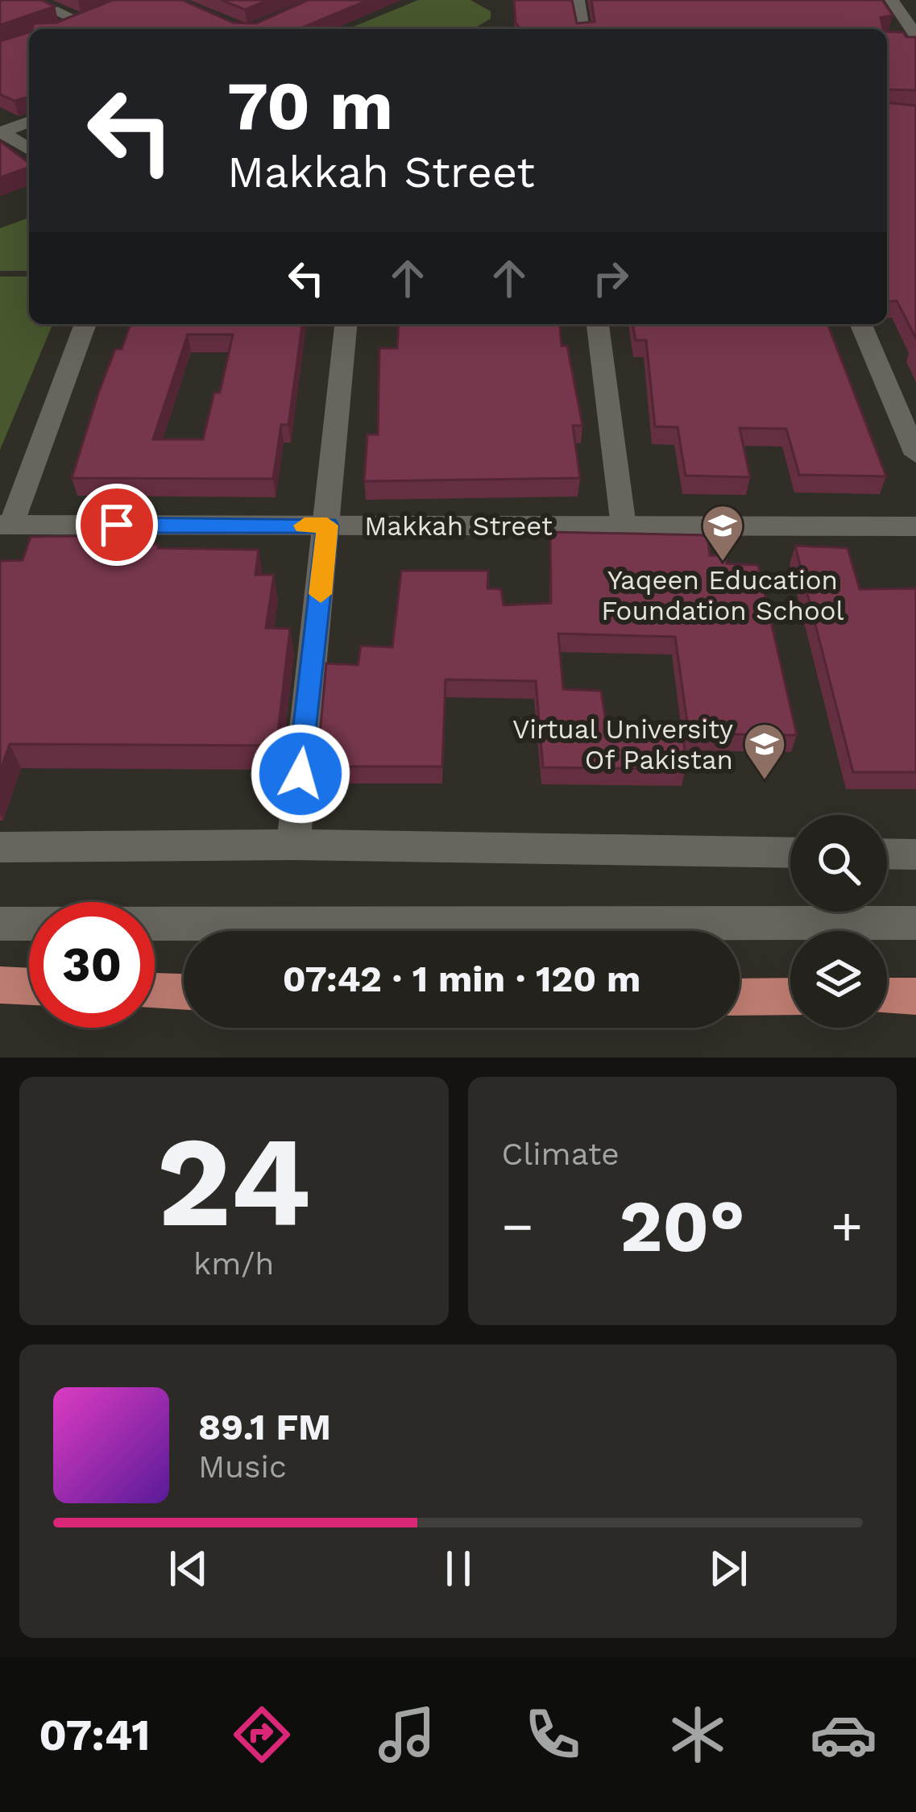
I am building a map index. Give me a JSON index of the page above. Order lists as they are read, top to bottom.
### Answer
{
  "streets": {
    "street": ["Makkah Street"]
  },
  "places": {
    "school or university": ["Yaqeen Education Foundation School", "Virtual University Of Pakistan"]
  },
  "page": {
    "turn": ["70 m", "Makkah Street"],
    "limit": "30",
    "trip": "07:42 · 1 min · 120 m",
    "tile": [
      ["24", "km/h"],
      "Climate"
    ],
    "heat": ["−", "20°", "+"],
    "song": ["89.1 FM", "Music"],
    "tabs": "07:41"
  }
}
